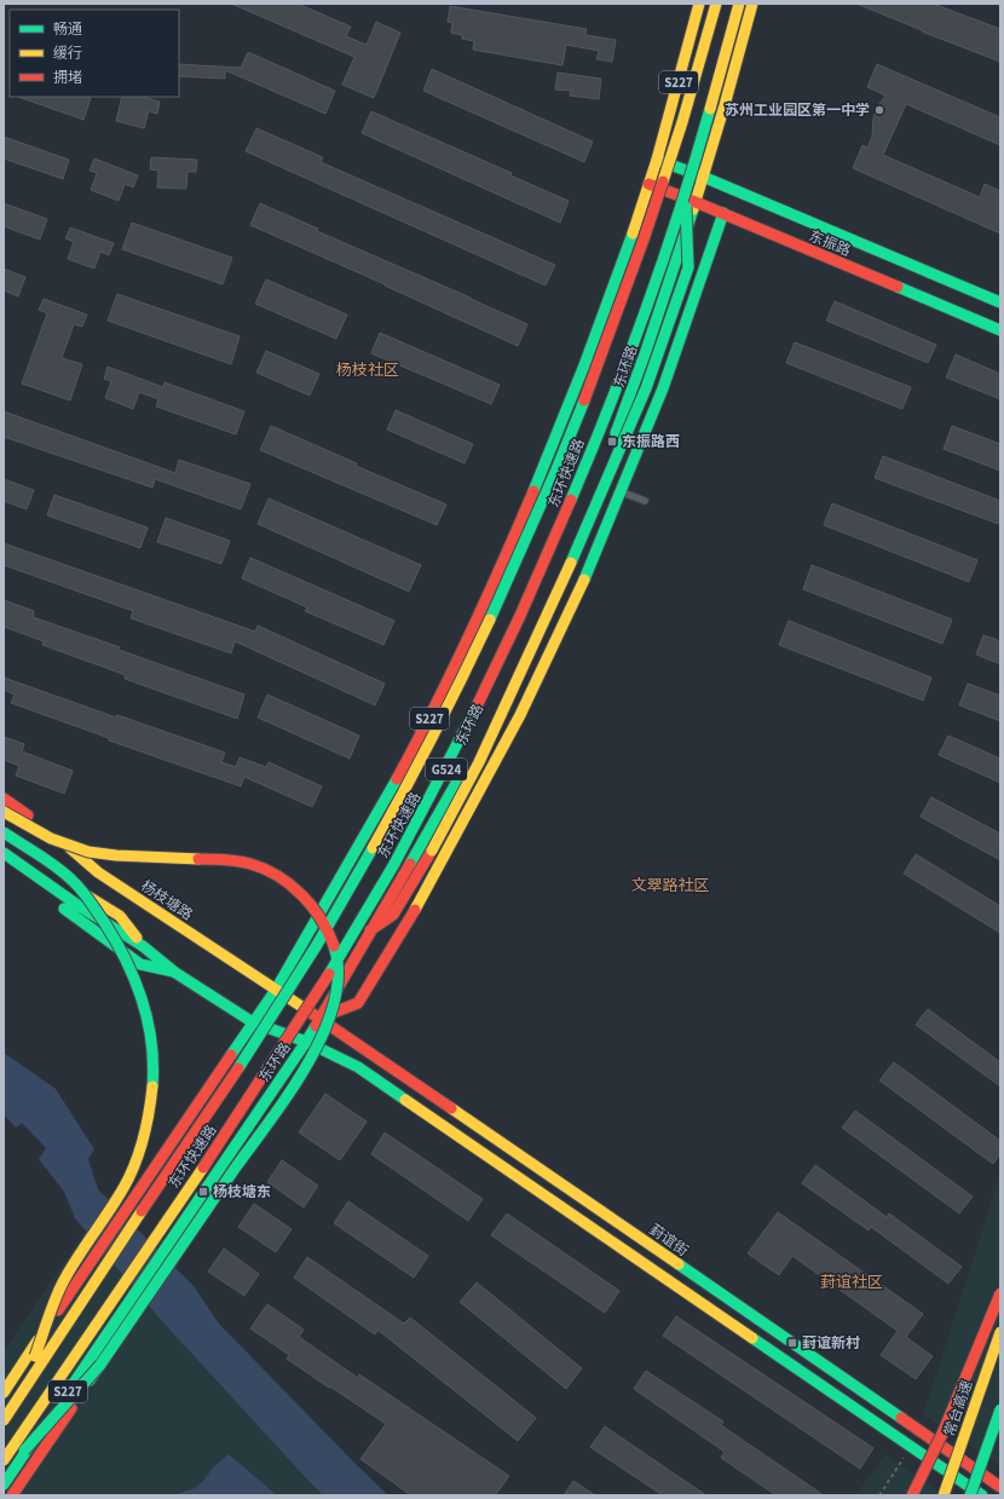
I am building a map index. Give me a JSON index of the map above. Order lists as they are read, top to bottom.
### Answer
{
  "streets": {
    "main road": [
      "S227",
      "东振路",
      "东环路",
      "东环快速路",
      "G524",
      "杨枝塘路",
      "葑谊街",
      "常台高速"
    ]
  },
  "crossings": [
    ["S227", "东振路"],
    ["S227", "杨枝塘路"],
    ["东振路", "东环路"],
    ["东环路", "杨枝塘路"],
    ["东环路", "葑谊街"],
    ["杨枝塘路", "葑谊街"]
  ],
  "districts": ["杨枝社区", "文翠路社区", "葑谊社区"],
  "places": {
    "other": ["苏州工业园区第一中学"],
    "transit": ["东振路西", "杨枝塘东", "葑谊新村"]
  },
  "legend": ["畅通", "缓行", "拥堵"]
}
